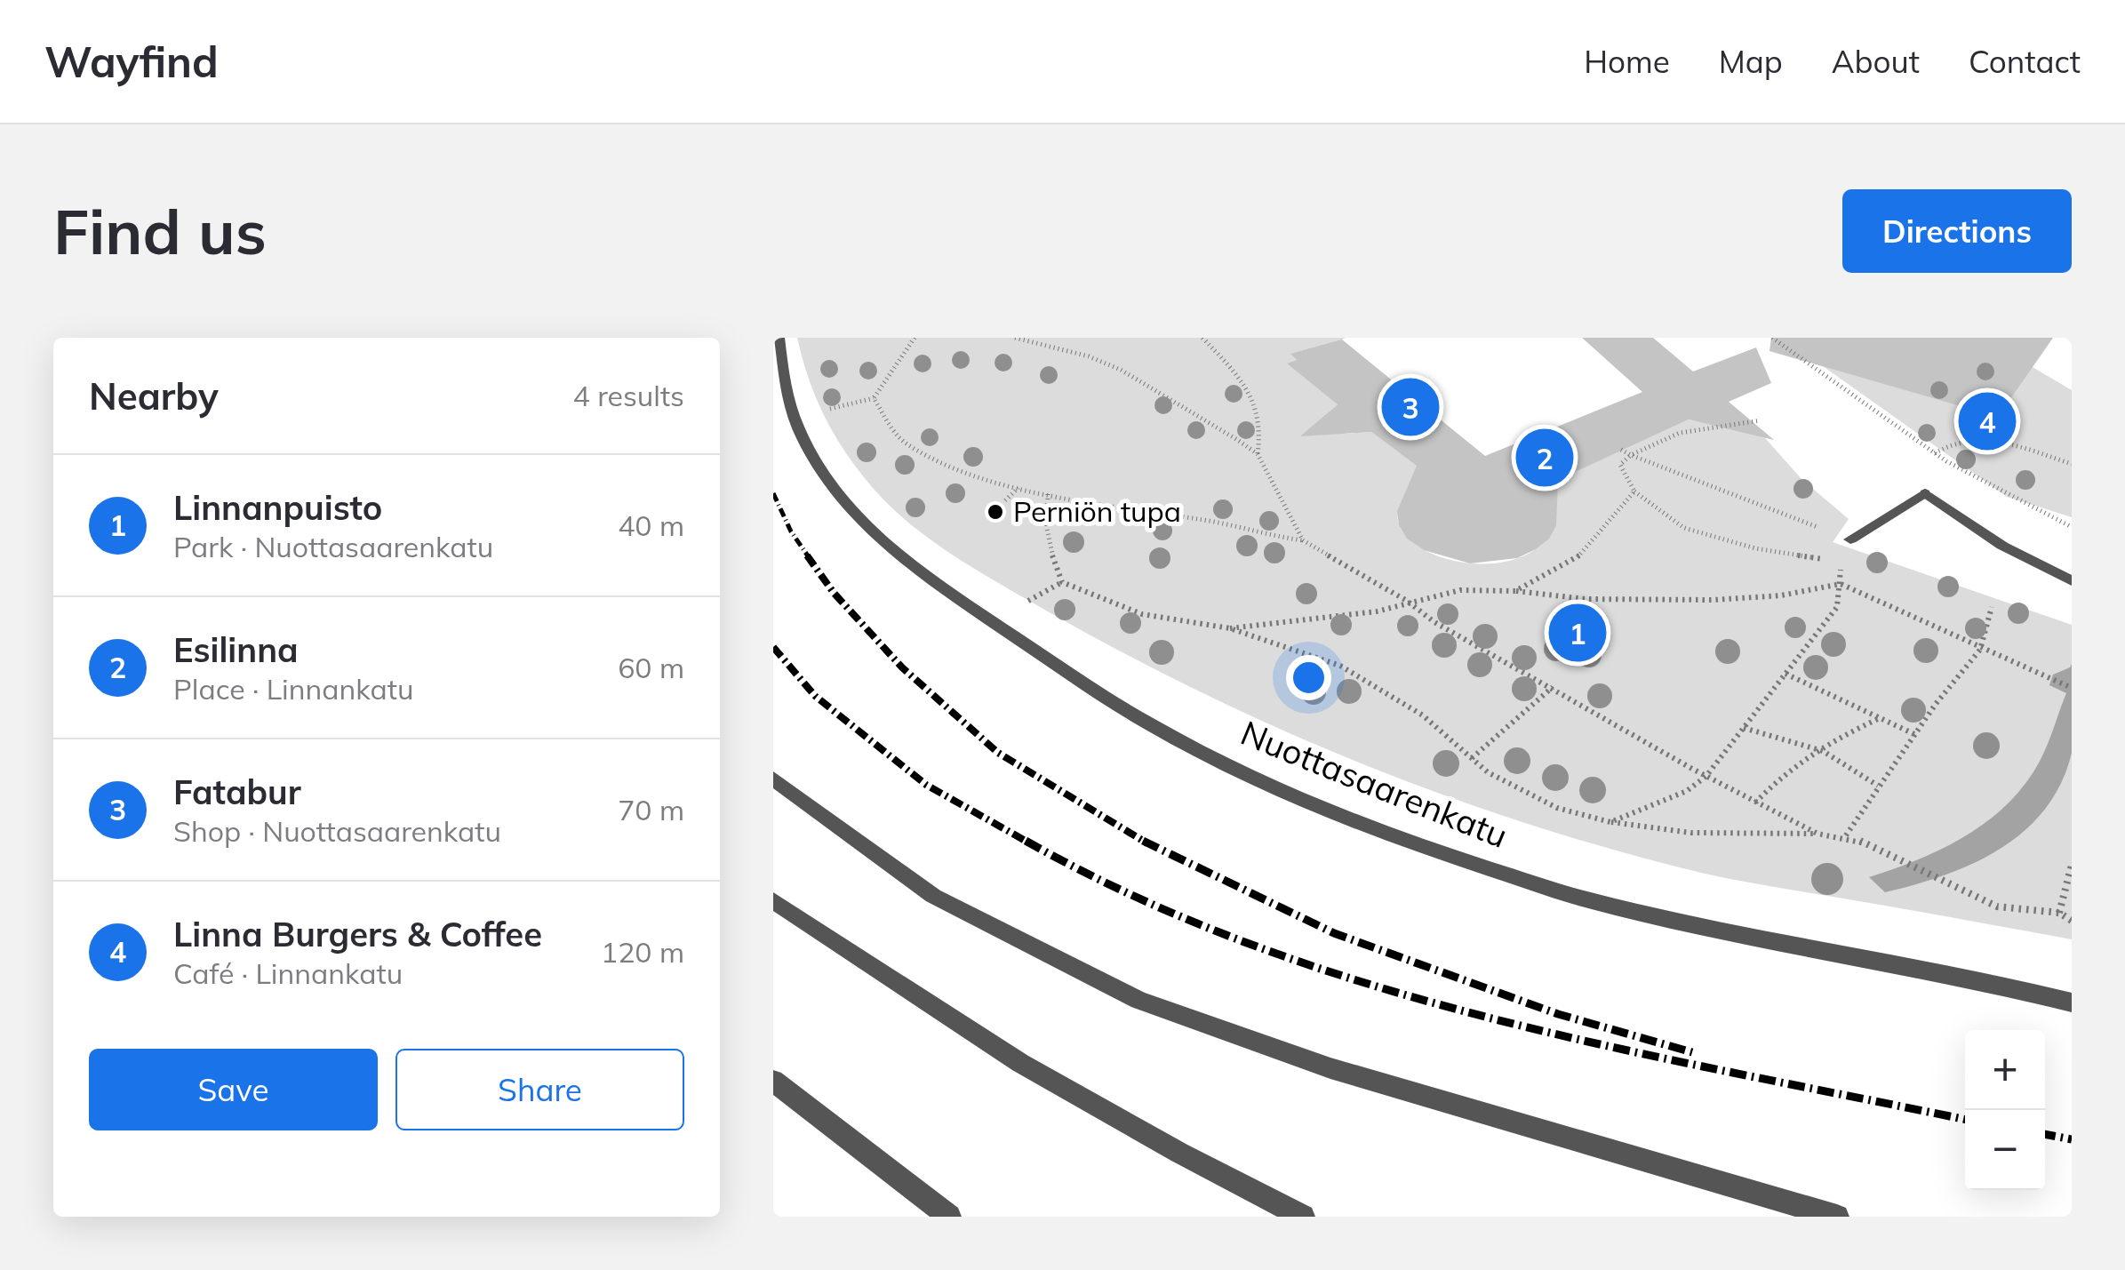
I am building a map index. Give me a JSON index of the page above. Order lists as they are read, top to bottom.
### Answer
{
  "streets": {
    "street": ["Nuottasaarenkatu"]
  },
  "places": ["Perniön tupa"],
  "page": {
    "header": "Wayfind",
    "nav": [
      "Home",
      "Map",
      "About",
      "Contact"
    ],
    "buttons": [
      "Directions",
      ["Save", "Share"]
    ],
    "title": "Find us",
    "heading": ["Nearby", "4 results"],
    "pins": [
      "3",
      "4",
      "2",
      "1"
    ],
    "list": [
      {
        "mark": "1",
        "name": "Linnanpuisto",
        "note": "Park · Nuottasaarenkatu",
        "value": "40 m"
      },
      {
        "mark": "2",
        "name": "Esilinna",
        "note": "Place · Linnankatu",
        "value": "60 m"
      },
      {
        "mark": "3",
        "name": "Fatabur",
        "note": "Shop · Nuottasaarenkatu",
        "value": "70 m"
      },
      {
        "mark": "4",
        "name": "Linna Burgers & Coffee",
        "note": "Café · Linnankatu",
        "value": "120 m"
      }
    ],
    "map_buttons": ["+", "−"]
  }
}
